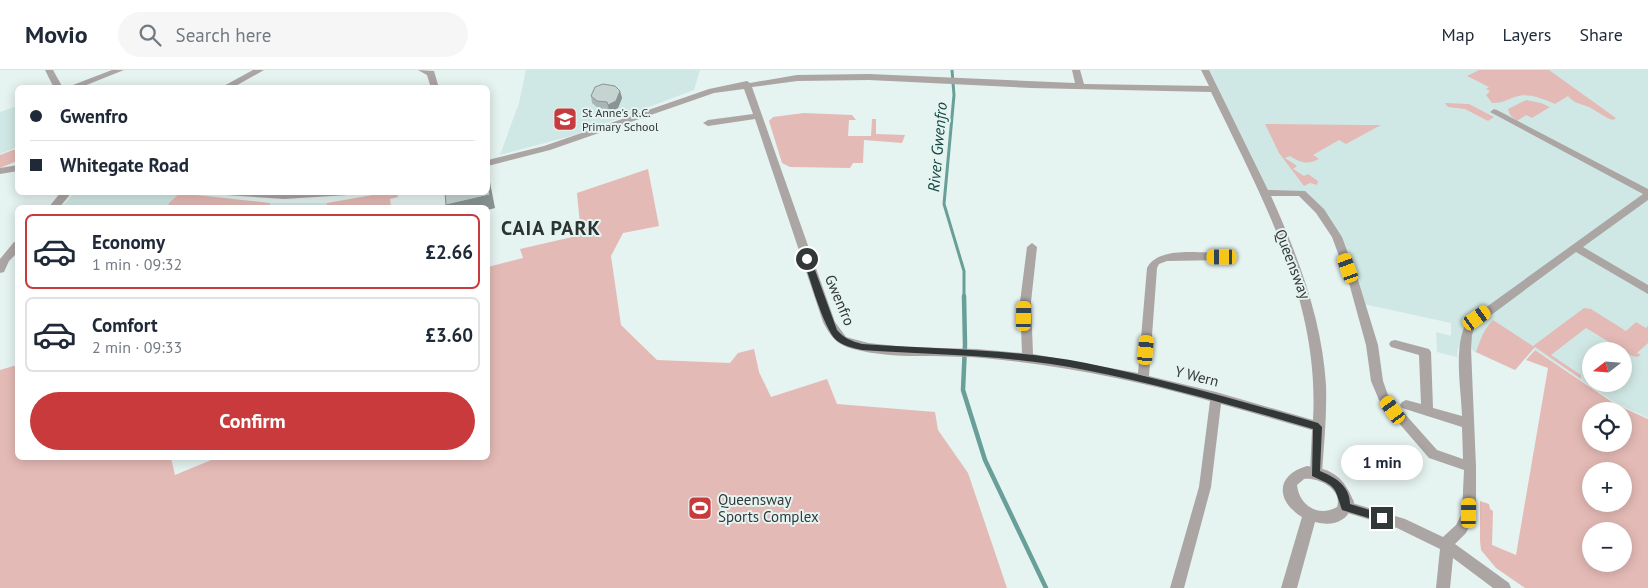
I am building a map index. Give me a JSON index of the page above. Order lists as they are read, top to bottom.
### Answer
{
  "streets": {
    "street": ["Queensway", "Gwenfro", "Y Wern"]
  },
  "crossings": [
    ["Queensway", "Y Wern"],
    ["Gwenfro", "Y Wern"]
  ],
  "districts": ["CAIA PARK"],
  "water": ["River Gwenfro"],
  "places": {
    "school or university": ["St Anne's R.C. Primary School"],
    "sports": ["Queensway Sports Complex"]
  },
  "north": "left",
  "page": {
    "header": "Movio",
    "search": "Search here",
    "nav": ["Map", "Layers", "Share"],
    "banner": ["Gwenfro", "Whitegate Road"],
    "list": [
      {
        "name": "Economy",
        "note": "1 min · 09:32",
        "value": "£2.66"
      },
      {
        "name": "Comfort",
        "note": "2 min · 09:33",
        "value": "£3.60"
      }
    ],
    "map_buttons": ["+", "−"],
    "buttons": "Confirm",
    "bubble": "1 min"
  }
}
